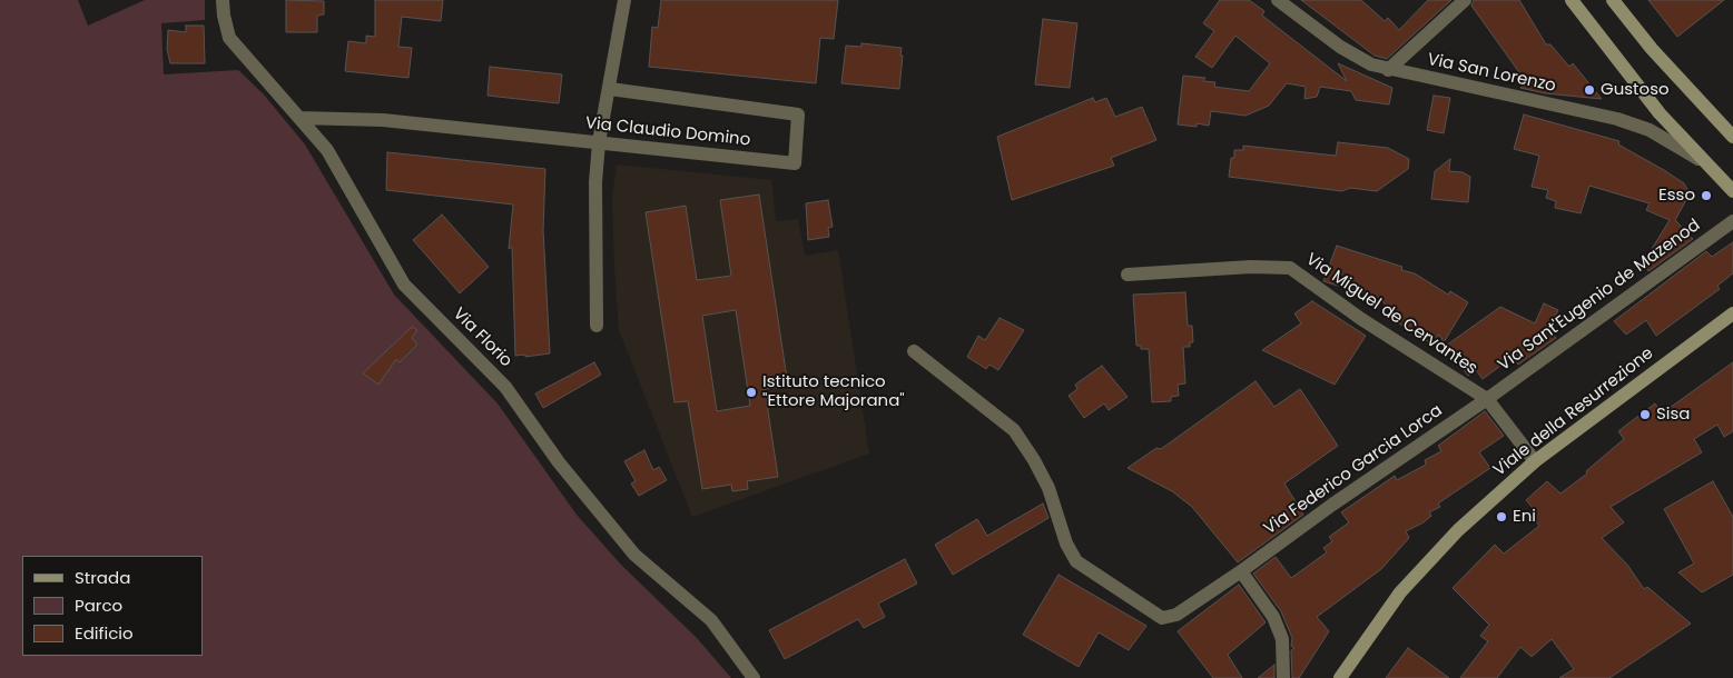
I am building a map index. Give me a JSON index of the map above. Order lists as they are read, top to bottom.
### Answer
{
  "streets": {
    "street": [
      "Via San Lorenzo",
      "Via Claudio Domino",
      "Via Sant'Eugenio de Mazenod",
      "Via Miguel de Cervantes",
      "Via Florio",
      "Viale della Resurrezione",
      "Via Federico Garcia Lorca"
    ]
  },
  "crossings": [
    ["Via Claudio Domino", "Via Florio"],
    ["Via Sant'Eugenio de Mazenod", "Via Miguel de Cervantes"],
    ["Via Sant'Eugenio de Mazenod", "Via Federico Garcia Lorca"],
    ["Via Miguel de Cervantes", "Viale della Resurrezione"],
    ["Via Miguel de Cervantes", "Via Federico Garcia Lorca"]
  ],
  "places": [
    "Gustoso",
    "Esso",
    "Istituto tecnico \"Ettore Majorana\"",
    "Sisa",
    "Eni"
  ],
  "legend": ["Strada", "Parco", "Edificio"]
}
